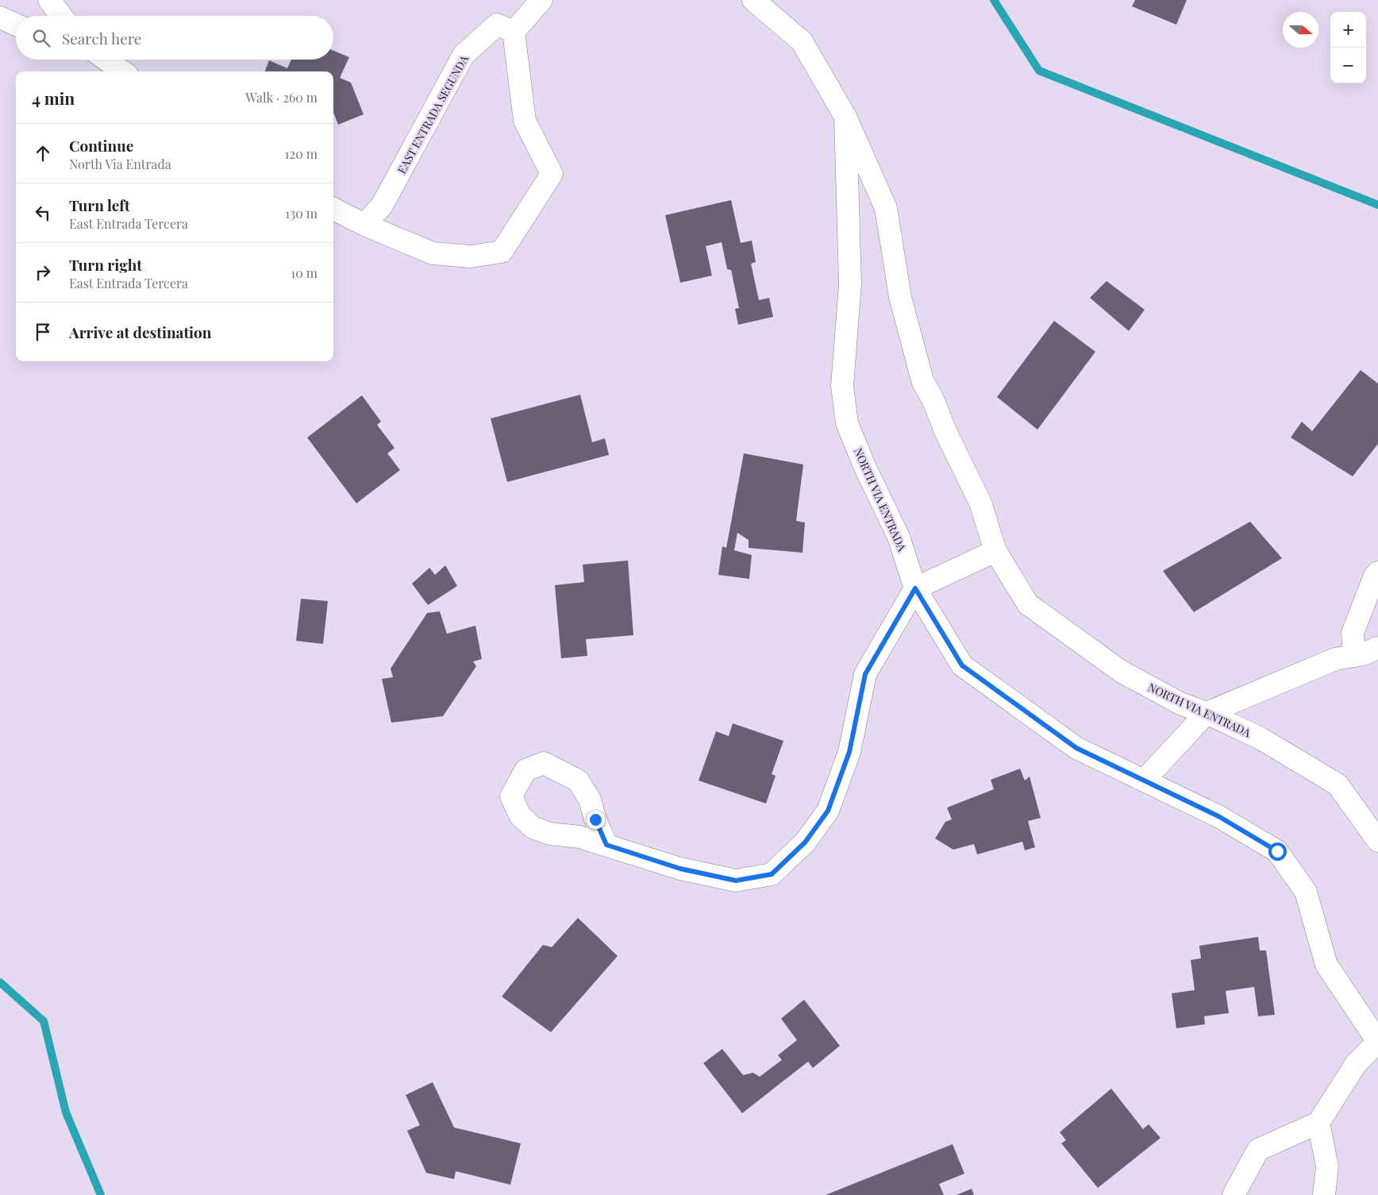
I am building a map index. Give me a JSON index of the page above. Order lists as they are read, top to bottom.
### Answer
{
  "streets": {
    "street": ["EAST ENTRADA SEGUNDA", "NORTH VIA ENTRADA"]
  },
  "north": "right",
  "page": {
    "map_buttons": ["+", "−"],
    "search": "Search here",
    "heading": ["4 min", "Walk · 260 m"],
    "list": [
      ["Continue", "North Via Entrada", "120 m"],
      ["Turn left", "East Entrada Tercera", "130 m"],
      ["Turn right", "East Entrada Tercera", "10 m"],
      "Arrive at destination"
    ]
  }
}
